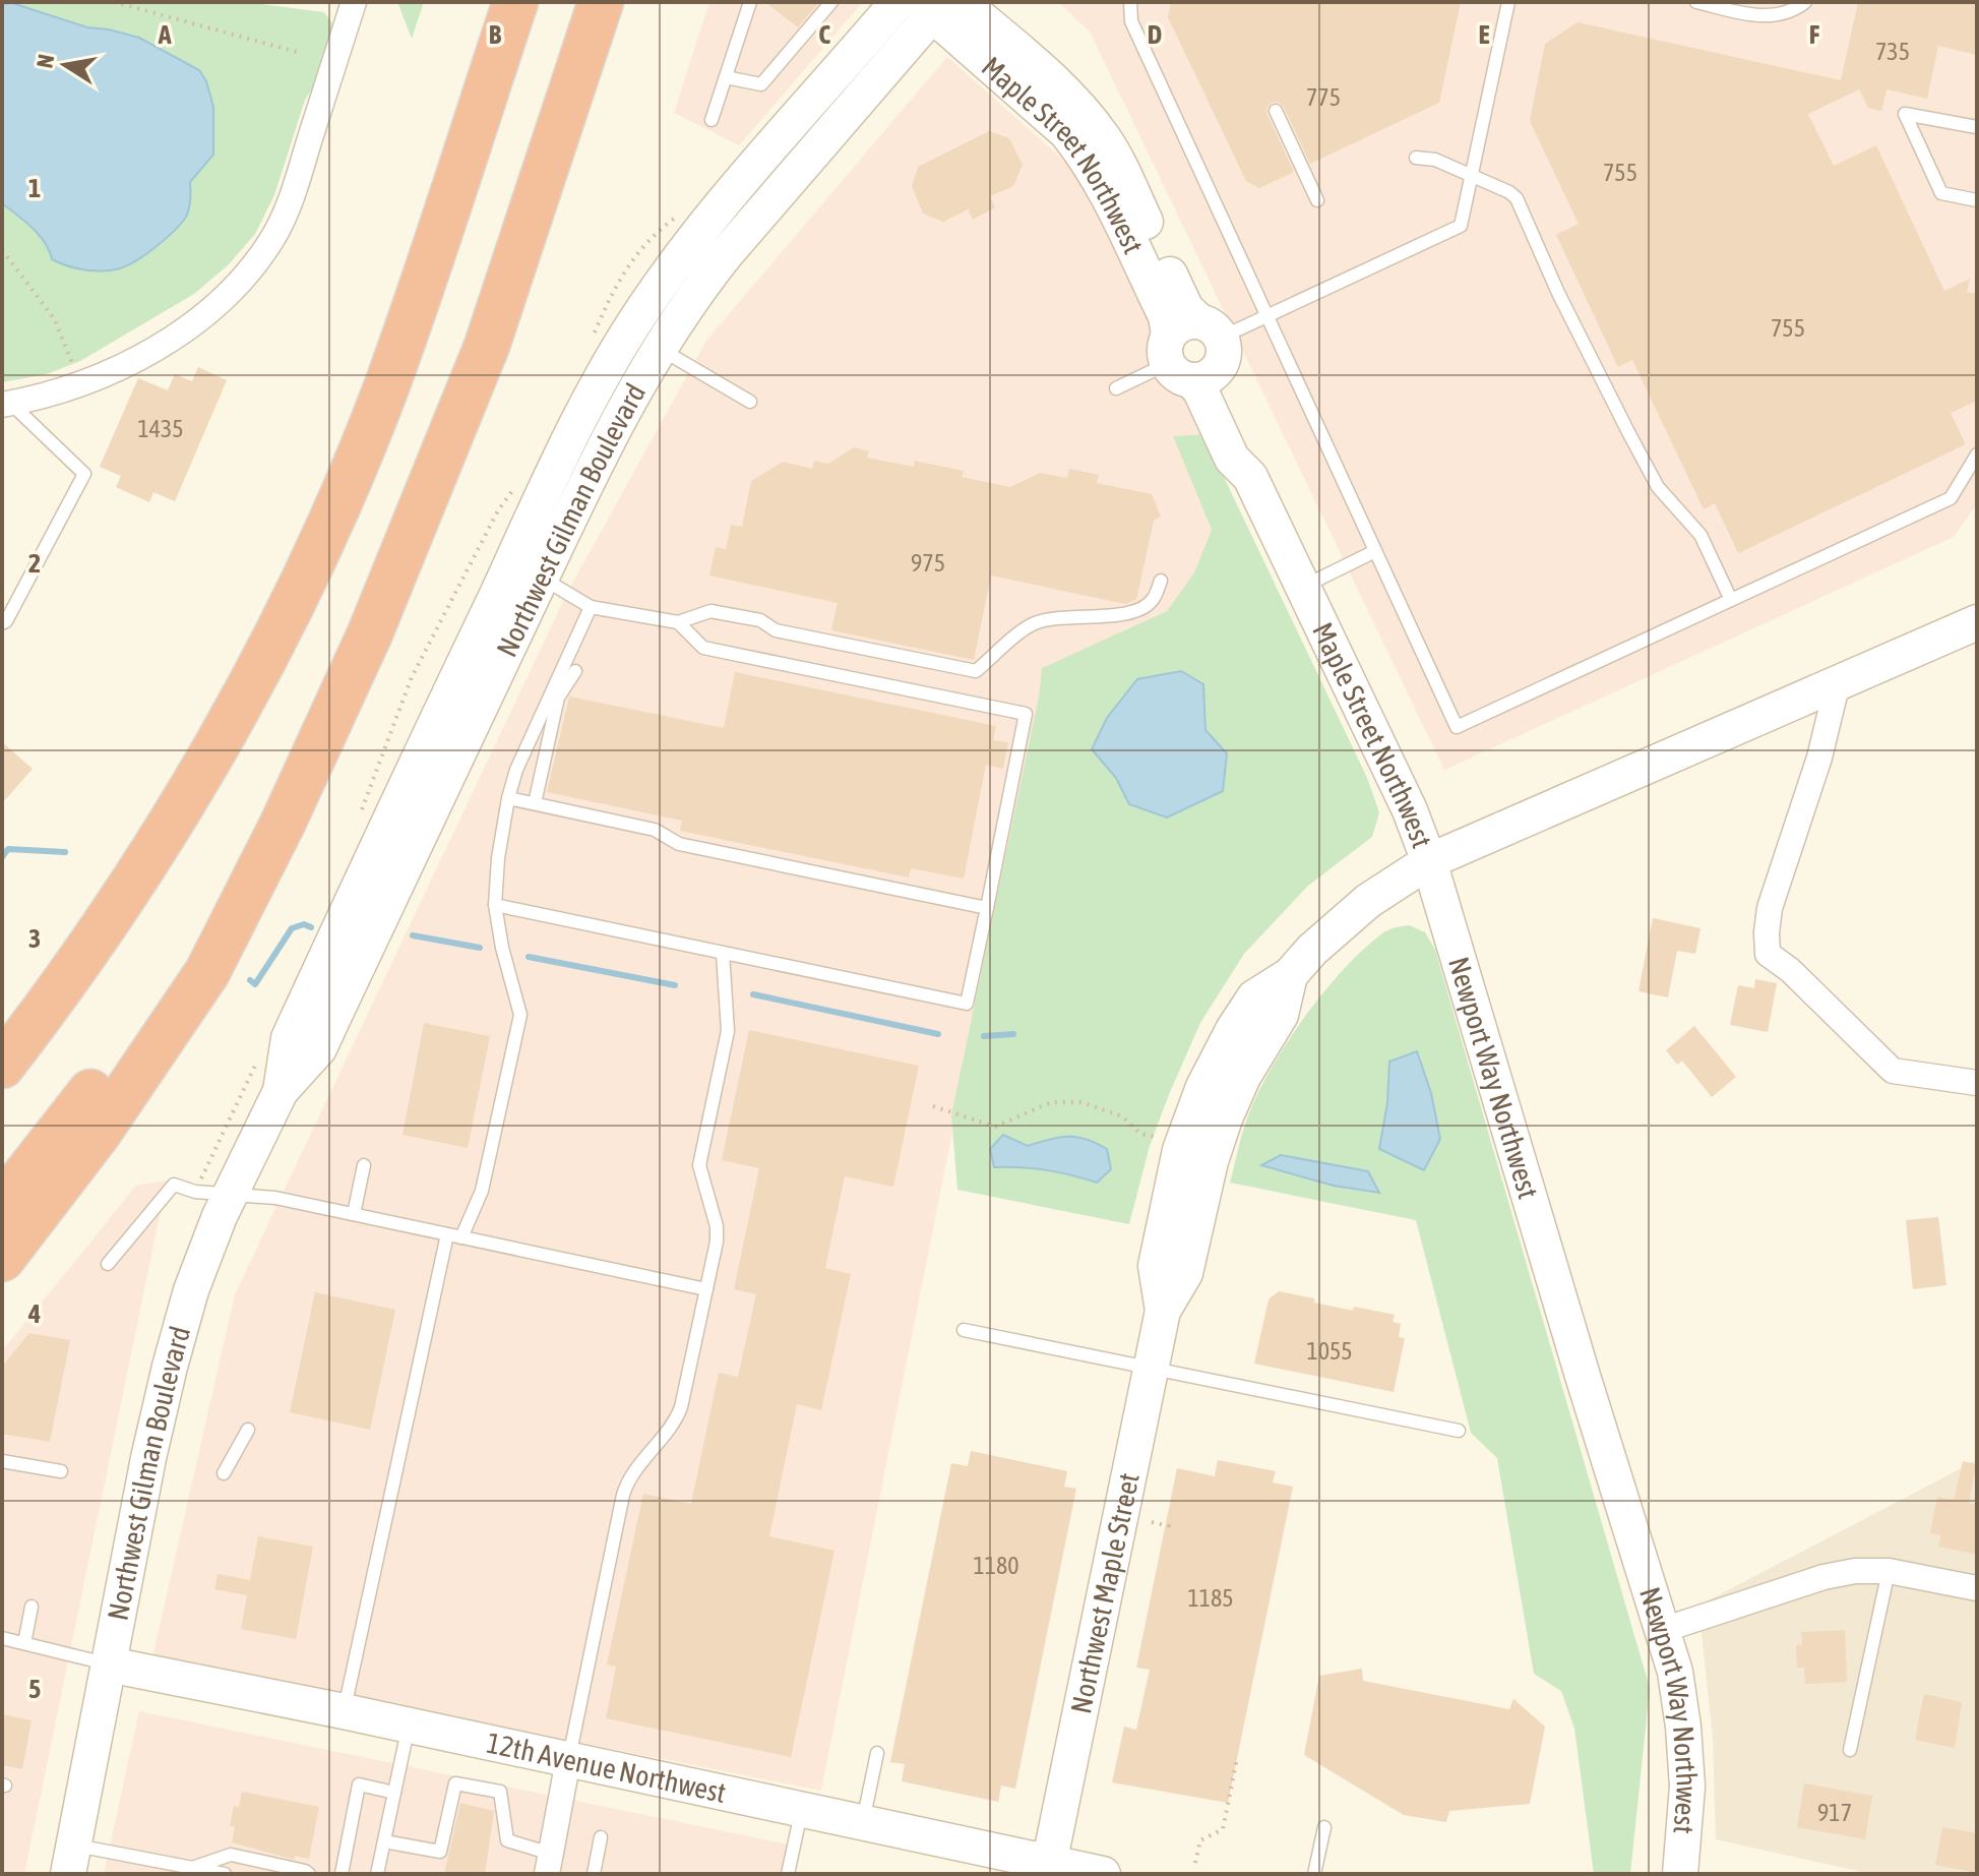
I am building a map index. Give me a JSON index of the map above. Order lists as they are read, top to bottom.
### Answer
{
  "streets": {
    "street": [
      "Maple Street Northwest",
      "Northwest Gilman Boulevard",
      "Newport Way Northwest",
      "Northwest Maple Street",
      "12th Avenue Northwest"
    ]
  },
  "crossings": [
    ["Maple Street Northwest", "Northwest Gilman Boulevard"],
    ["Maple Street Northwest", "Newport Way Northwest"],
    ["Maple Street Northwest", "Northwest Maple Street"],
    ["Northwest Gilman Boulevard", "12th Avenue Northwest"],
    ["Newport Way Northwest", "Northwest Maple Street"],
    ["Northwest Maple Street", "12th Avenue Northwest"]
  ],
  "house_numbers": [
    "735",
    "775",
    "755",
    "755",
    "1435",
    "975",
    "1055",
    "1180",
    "1185",
    "917"
  ],
  "north": "left",
  "grid": {
    "columns": [
      "A",
      "B",
      "C",
      "D",
      "E",
      "F"
    ],
    "rows": [
      "1",
      "2",
      "3",
      "4",
      "5"
    ]
  }
}
